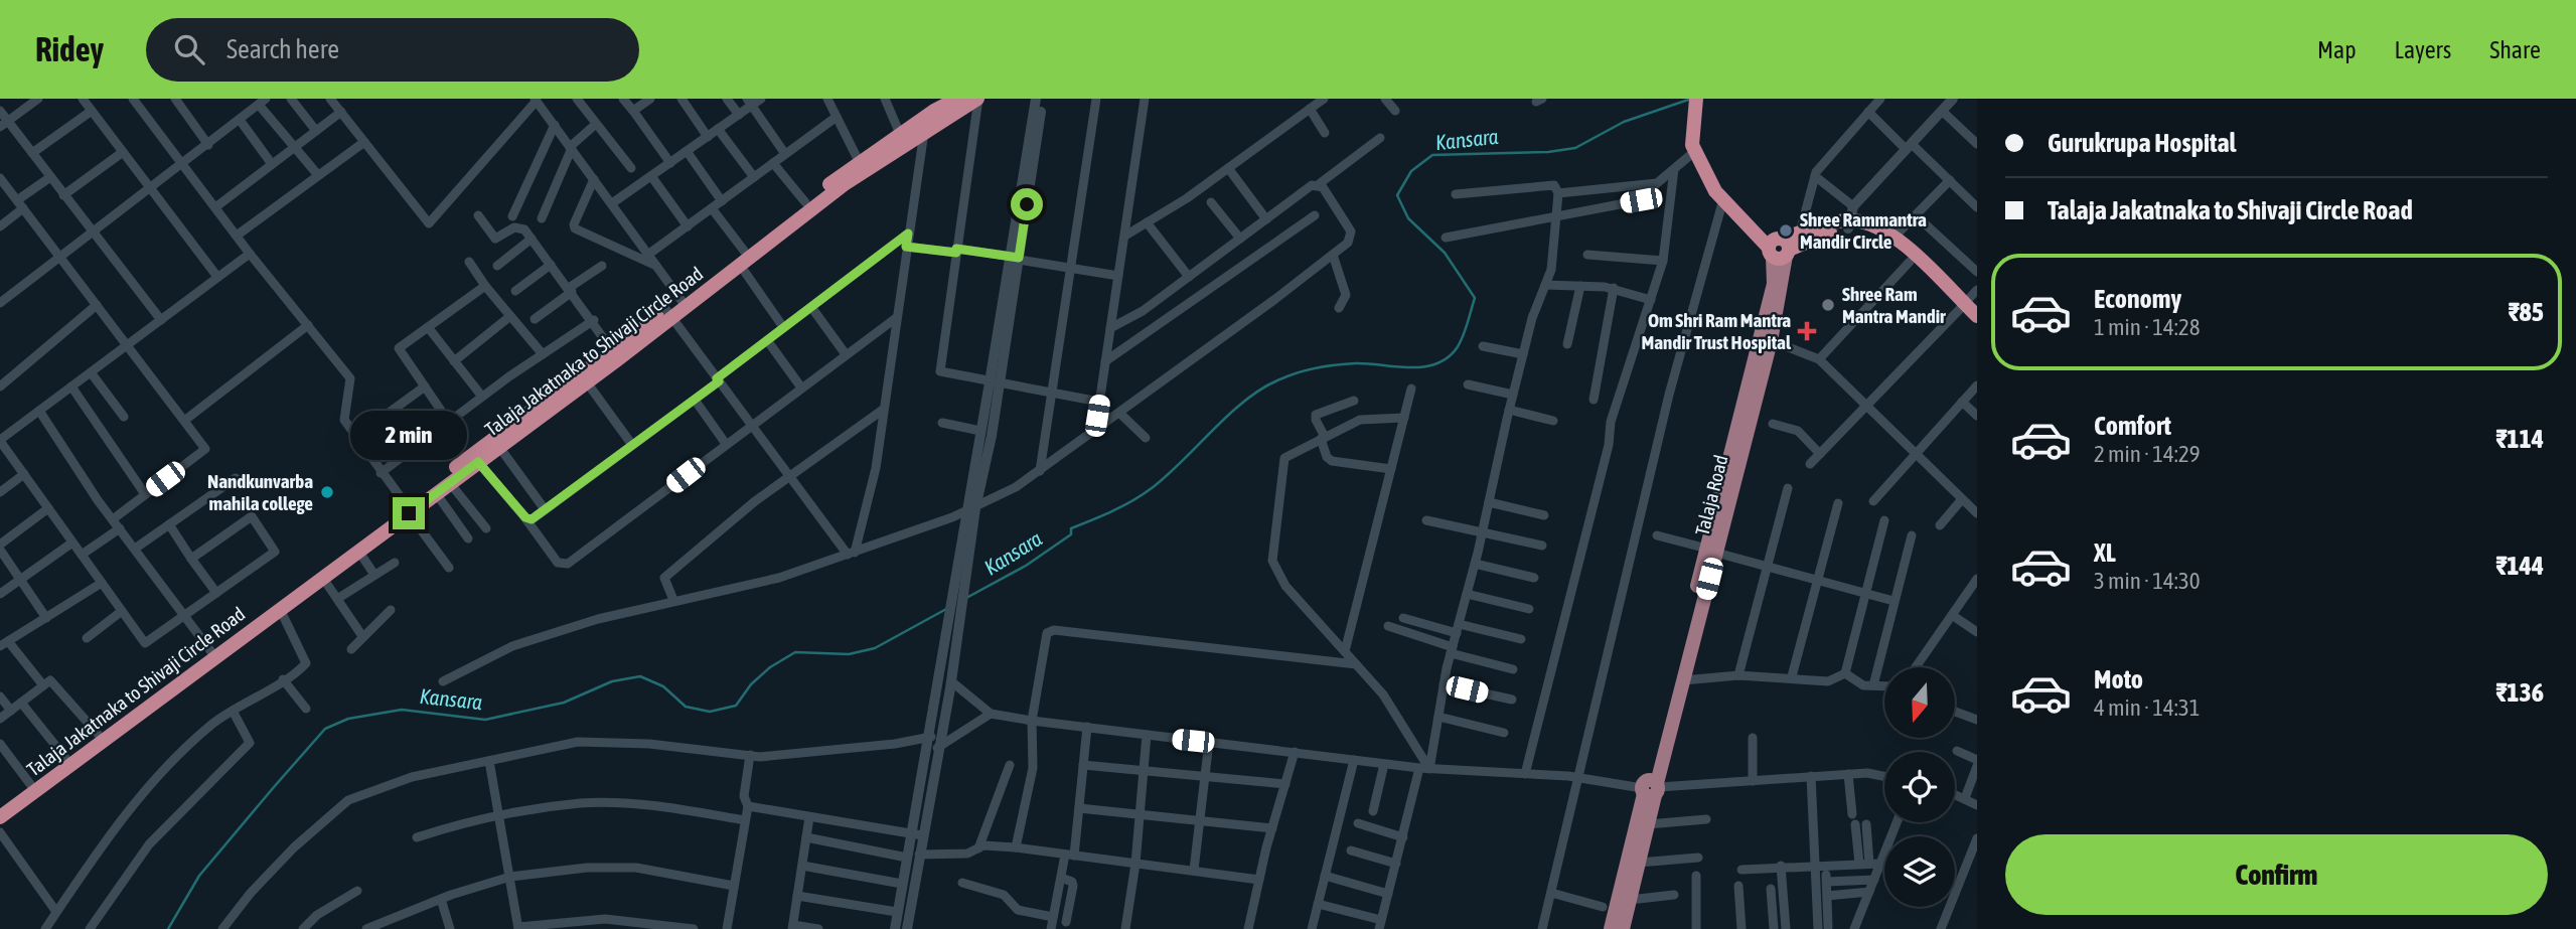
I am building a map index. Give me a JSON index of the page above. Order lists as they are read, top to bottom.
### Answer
{
  "streets": {
    "highway": ["Talaja Jakatnaka to Shivaji Circle Road"],
    "main road": ["Talaja Road"]
  },
  "water": ["Kansara"],
  "places": {
    "other": ["Shree Rammantra Mandir Circle", "Shree Ram Mantra Mandir", "Nandkunvarba mahila college"],
    "health": ["Om Shri Ram Mantra Mandir Trust Hospital"]
  },
  "north": "bottom",
  "page": {
    "header": "Ridey",
    "search": "Search here",
    "nav": ["Map", "Layers", "Share"],
    "banner": ["Gurukrupa Hospital", "Talaja Jakatnaka to Shivaji Circle Road"],
    "list": [
      {
        "name": "Economy",
        "note": "1 min · 14:28",
        "value": "₹85"
      },
      {
        "name": "Comfort",
        "note": "2 min · 14:29",
        "value": "₹114"
      },
      {
        "name": "XL",
        "note": "3 min · 14:30",
        "value": "₹144"
      },
      {
        "name": "Moto",
        "note": "4 min · 14:31",
        "value": "₹136"
      }
    ],
    "bubble": "2 min",
    "buttons": "Confirm"
  }
}
